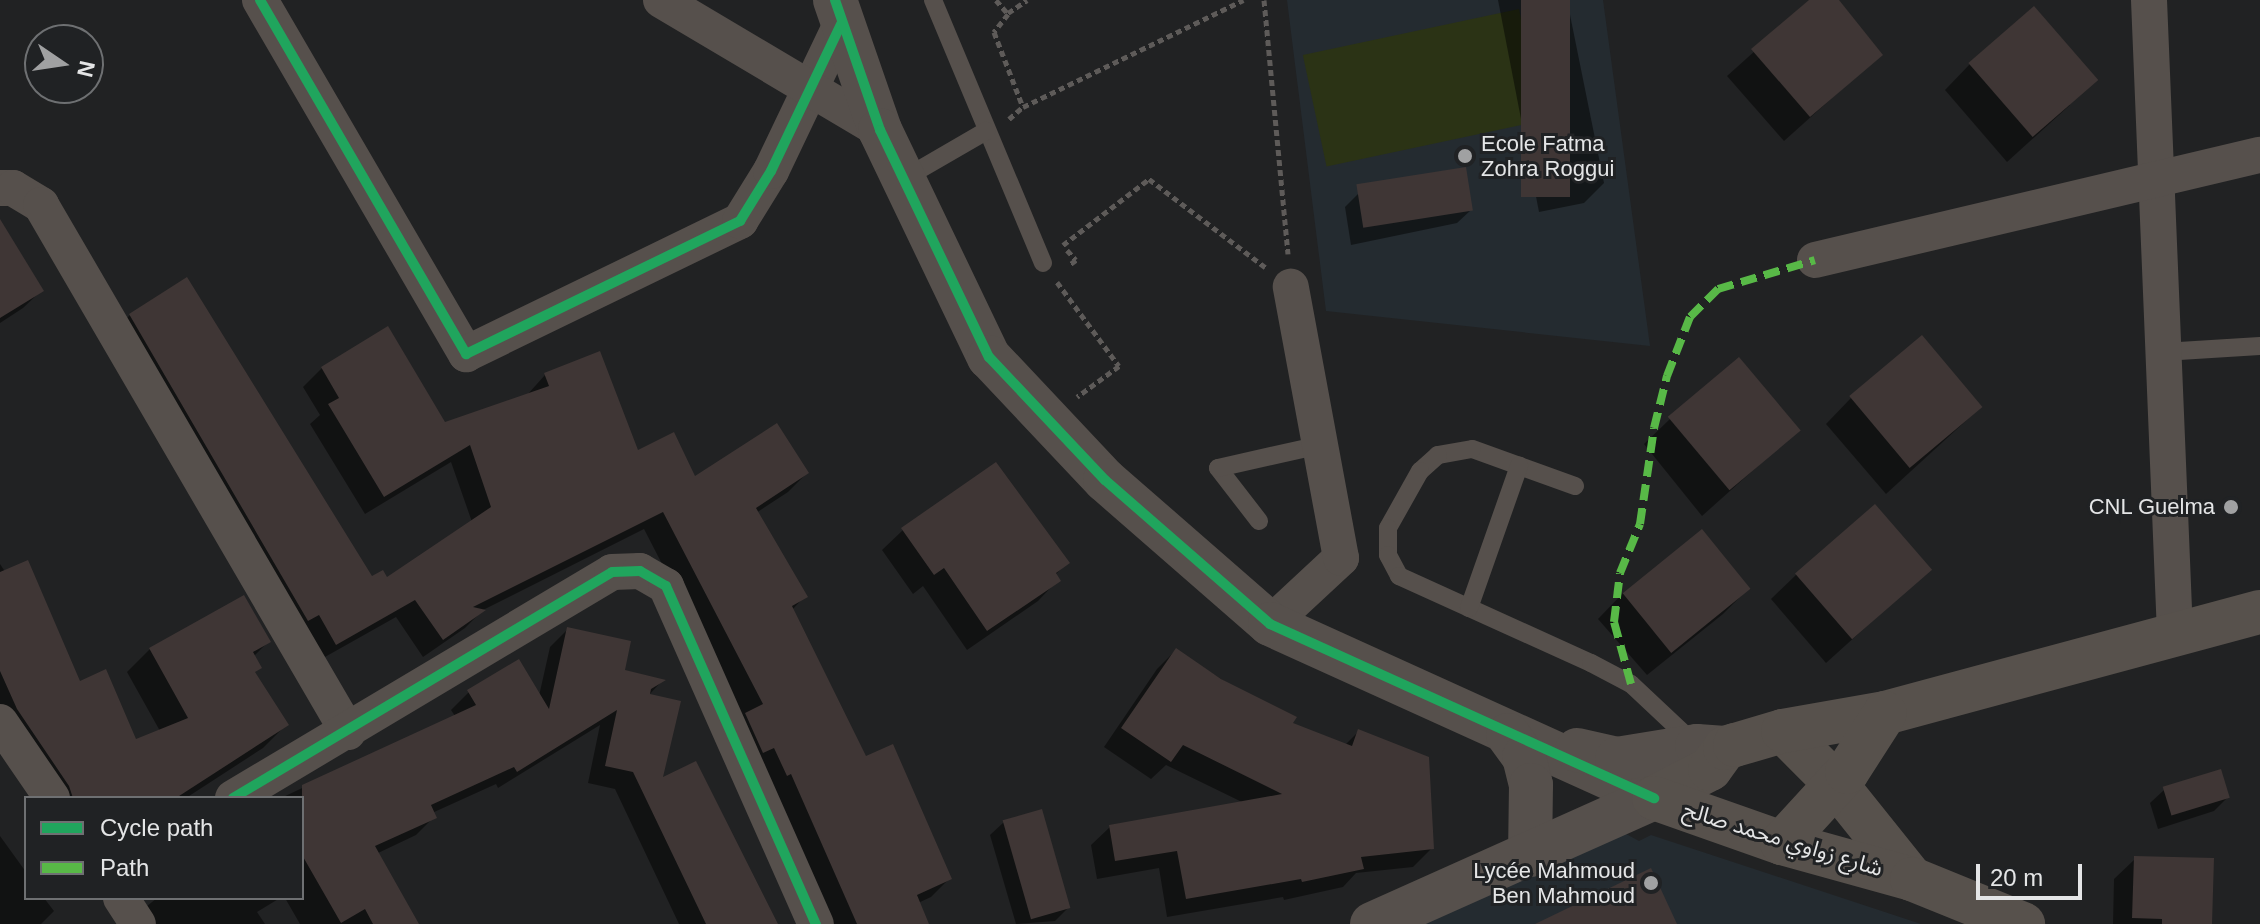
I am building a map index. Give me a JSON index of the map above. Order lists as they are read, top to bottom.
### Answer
{
  "streets": {
    "main road": ["شارع زواوي محمد صالح"]
  },
  "places": ["Ecole Fatma Zohra Roggui", "CNL Guelma", "Lycée Mahmoud Ben Mahmoud"],
  "legend": ["Cycle path", "Path"],
  "scale_bar": "20 m",
  "north": "right"
}
